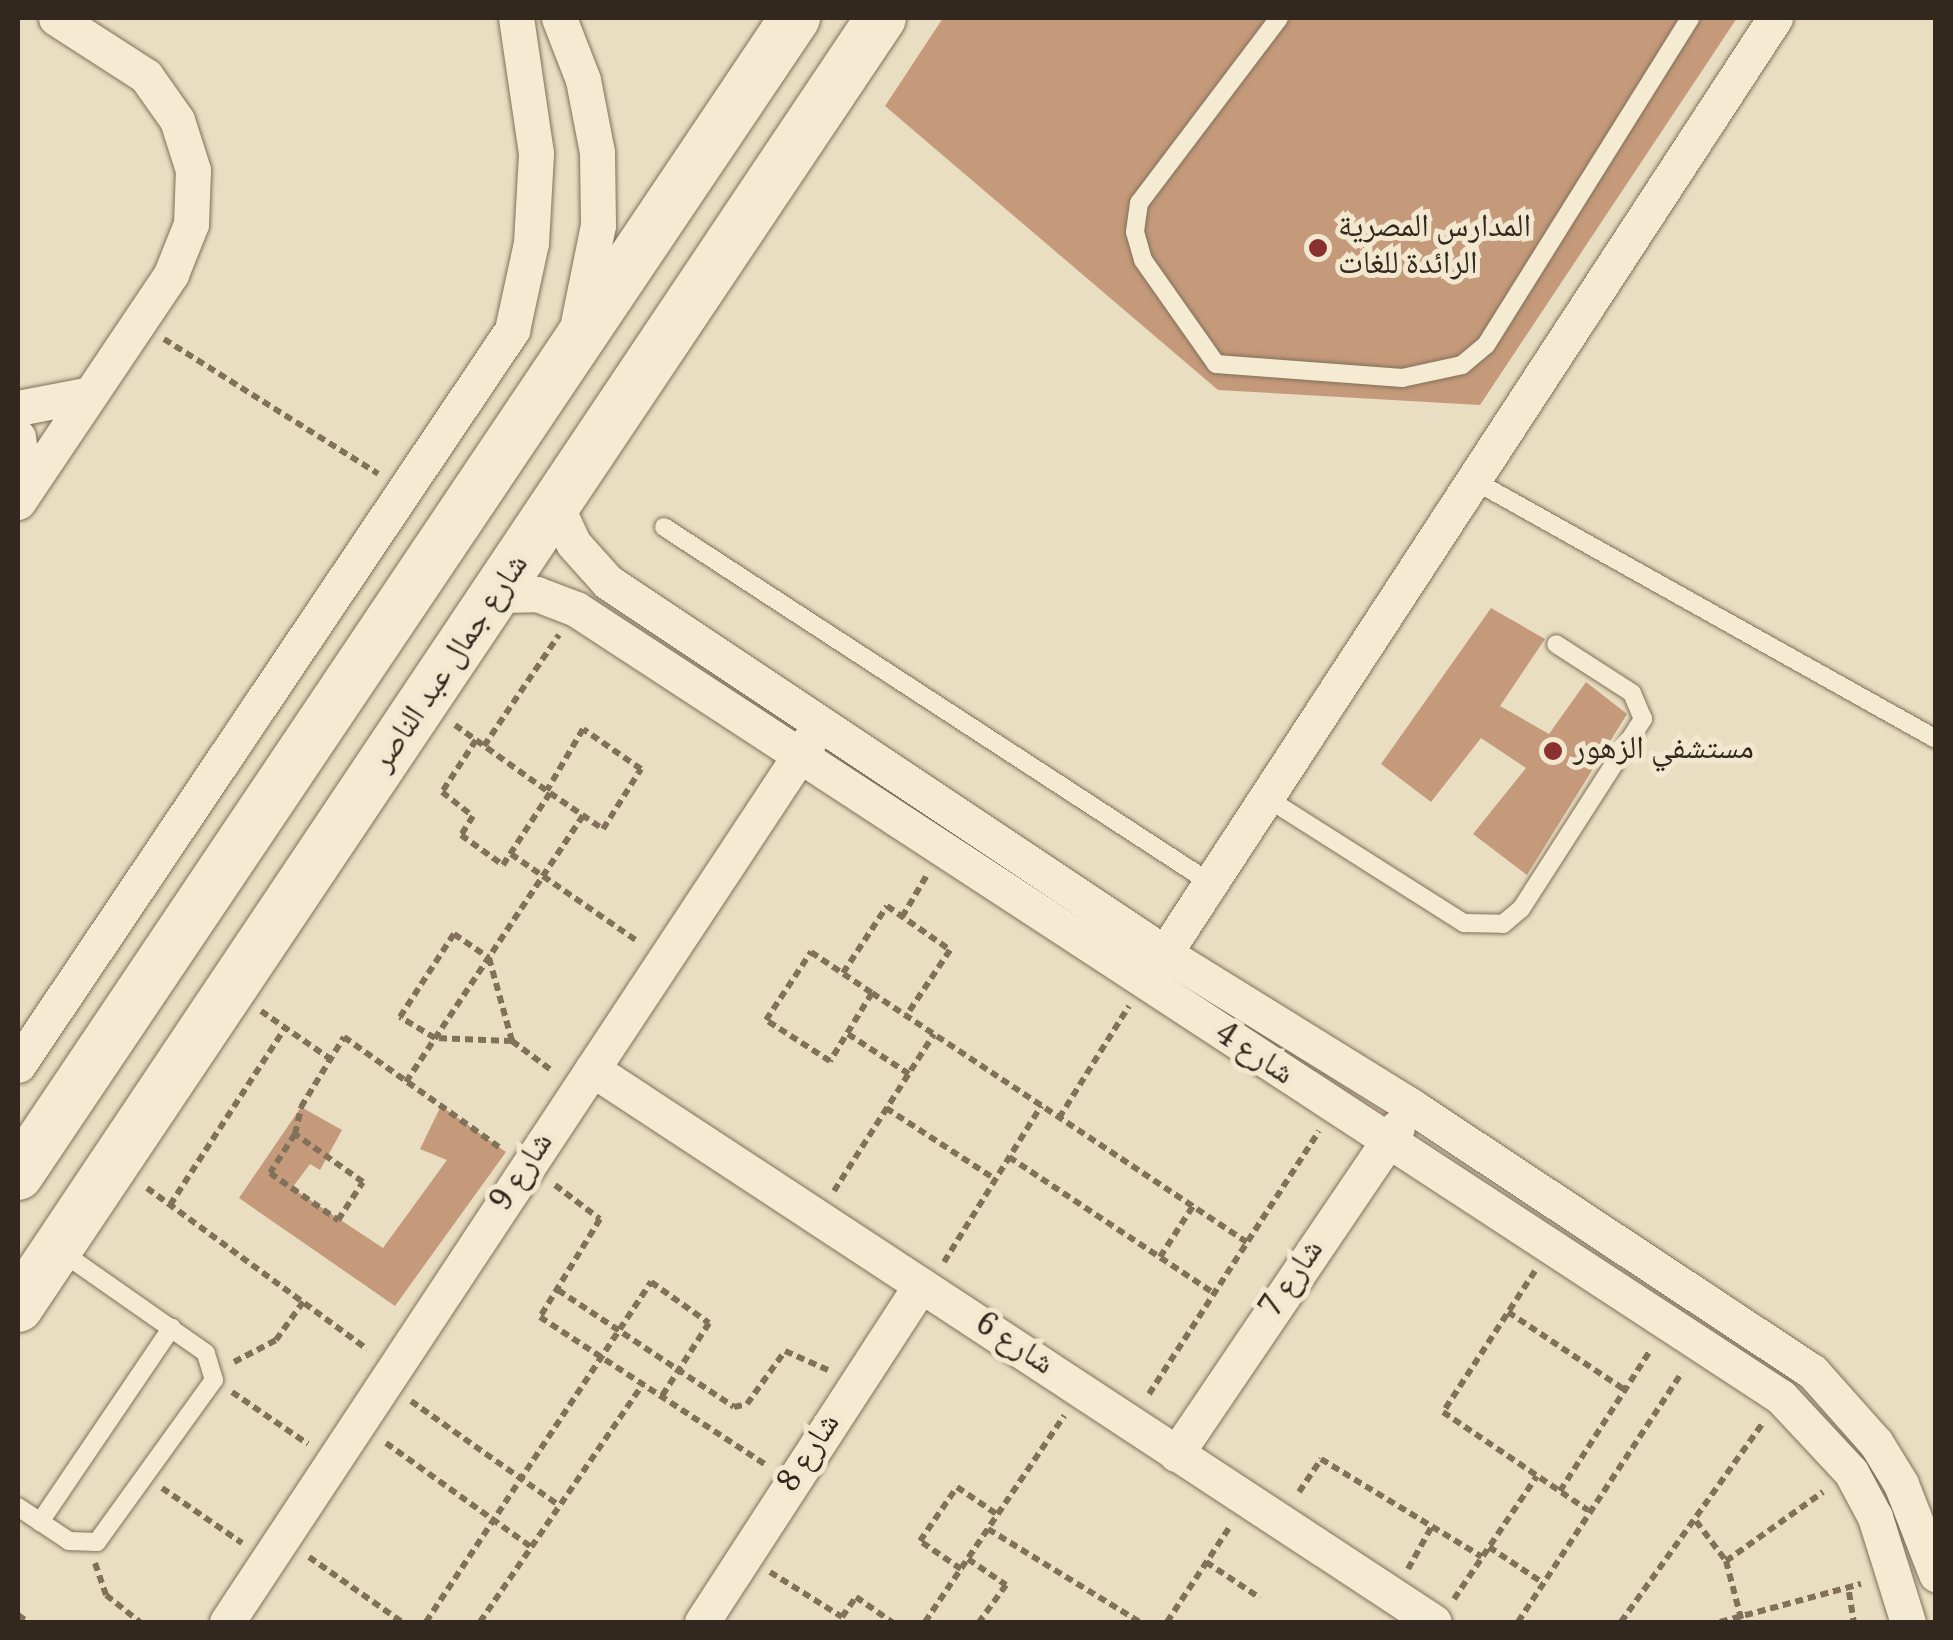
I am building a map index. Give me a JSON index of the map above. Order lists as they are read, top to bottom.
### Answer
{
  "streets": {
    "main road": ["شارع جمال عبد الناصر"],
    "street": [
      "شارع 4",
      "شارع 9",
      "شارع 7",
      "شارع 6",
      "شارع 8"
    ]
  },
  "crossings": [
    ["شارع جمال عبد الناصر", "شارع 4"],
    ["شارع 4", "شارع 9"],
    ["شارع 4", "شارع 7"],
    ["شارع 9", "شارع 6"],
    ["شارع 7", "شارع 6"],
    ["شارع 6", "شارع 8"]
  ],
  "places": ["المدارس المصرية الرائدة للغات", "مستشفي الزهور"]
}
